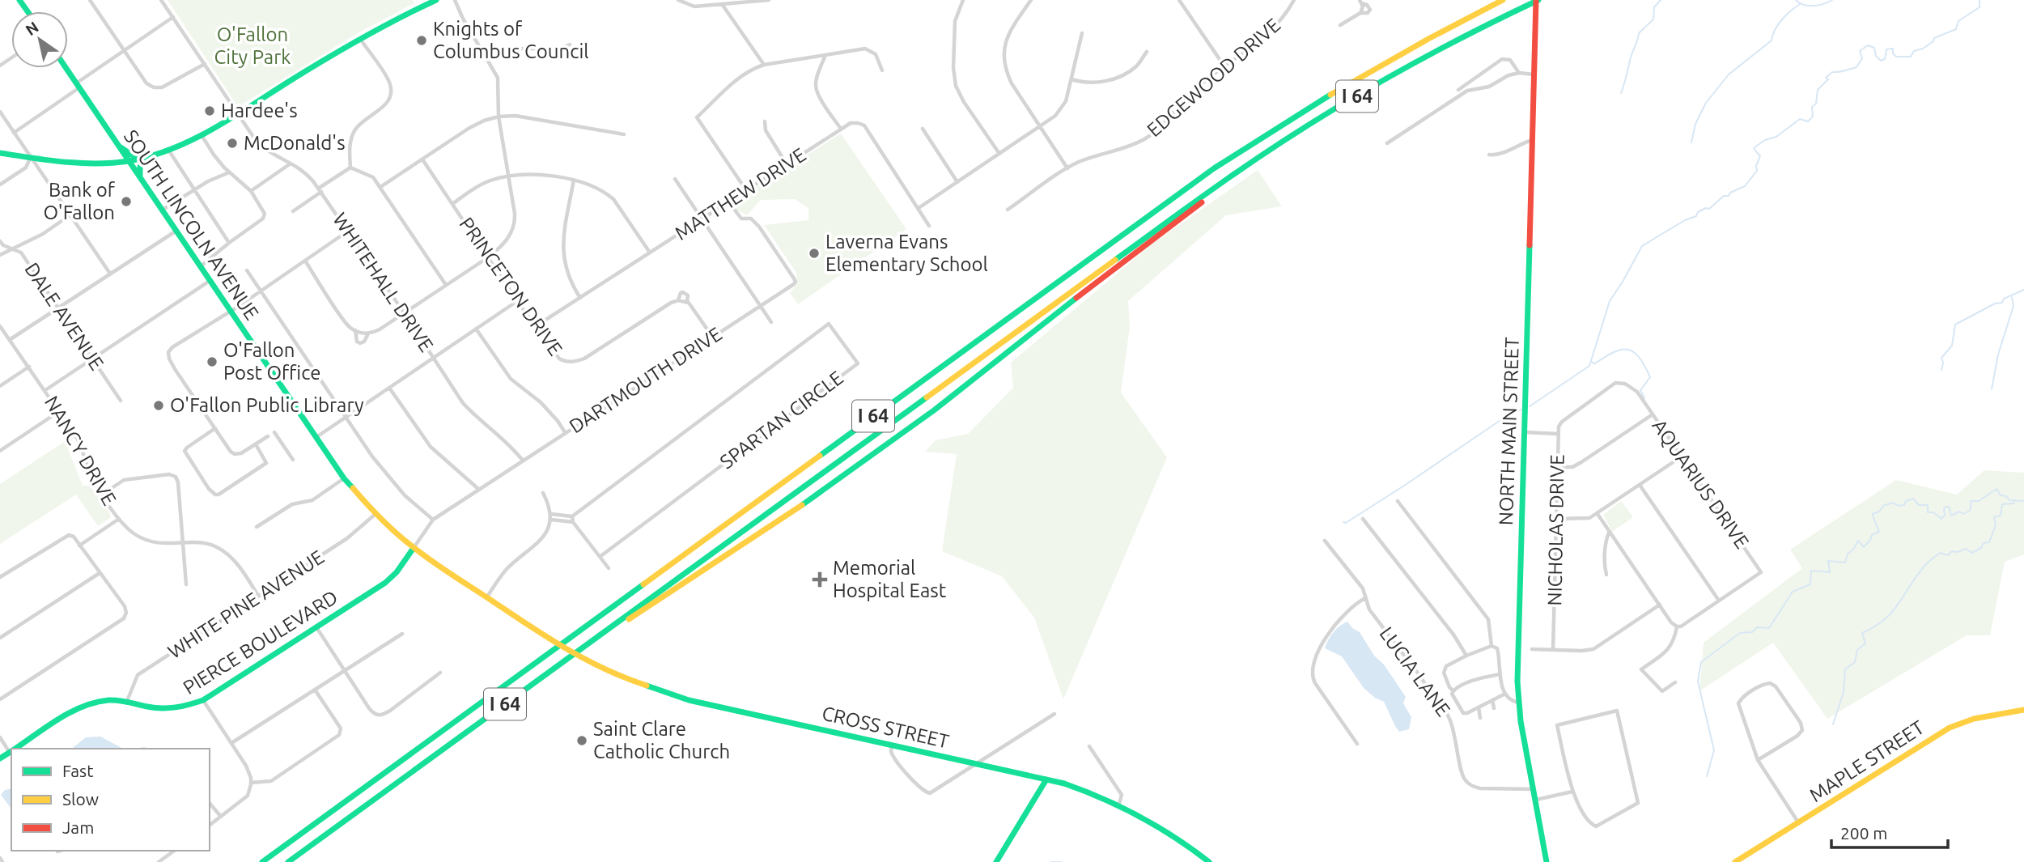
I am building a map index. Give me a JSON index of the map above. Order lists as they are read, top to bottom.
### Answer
{
  "streets": {
    "main road": [
      "I 64",
      "SOUTH LINCOLN AVENUE",
      "NORTH MAIN STREET",
      "PIERCE BOULEVARD",
      "CROSS STREET",
      "MAPLE STREET"
    ],
    "street": [
      "EDGEWOOD DRIVE",
      "MATTHEW DRIVE",
      "WHITEHALL DRIVE",
      "PRINCETON DRIVE",
      "DALE AVENUE",
      "DARTMOUTH DRIVE",
      "SPARTAN CIRCLE",
      "NANCY DRIVE",
      "AQUARIUS DRIVE",
      "NICHOLAS DRIVE",
      "WHITE PINE AVENUE",
      "LUCIA LANE"
    ]
  },
  "crossings": [
    ["I 64", "NORTH MAIN STREET"],
    ["MATTHEW DRIVE", "PRINCETON DRIVE"],
    ["MATTHEW DRIVE", "DARTMOUTH DRIVE"],
    ["SOUTH LINCOLN AVENUE", "DARTMOUTH DRIVE"],
    ["SOUTH LINCOLN AVENUE", "WHITE PINE AVENUE"],
    ["SOUTH LINCOLN AVENUE", "PIERCE BOULEVARD"],
    ["SOUTH LINCOLN AVENUE", "CROSS STREET"],
    ["WHITEHALL DRIVE", "DARTMOUTH DRIVE"],
    ["DARTMOUTH DRIVE", "PIERCE BOULEVARD"],
    ["NORTH MAIN STREET", "LUCIA LANE"],
    ["NANCY DRIVE", "WHITE PINE AVENUE"],
    ["AQUARIUS DRIVE", "NICHOLAS DRIVE"],
    ["WHITE PINE AVENUE", "PIERCE BOULEVARD"]
  ],
  "parks": ["O'Fallon City Park"],
  "places": {
    "other": [
      "Knights of Columbus Council",
      "Hardee's",
      "McDonald's",
      "Bank of O'Fallon",
      "Laverna Evans Elementary School",
      "O'Fallon Post Office",
      "O'Fallon Public Library",
      "Saint Clare Catholic Church"
    ],
    "health": ["Memorial Hospital East"]
  },
  "legend": ["Fast", "Slow", "Jam"],
  "scale_bar": "200 m",
  "north": "top left"
}
